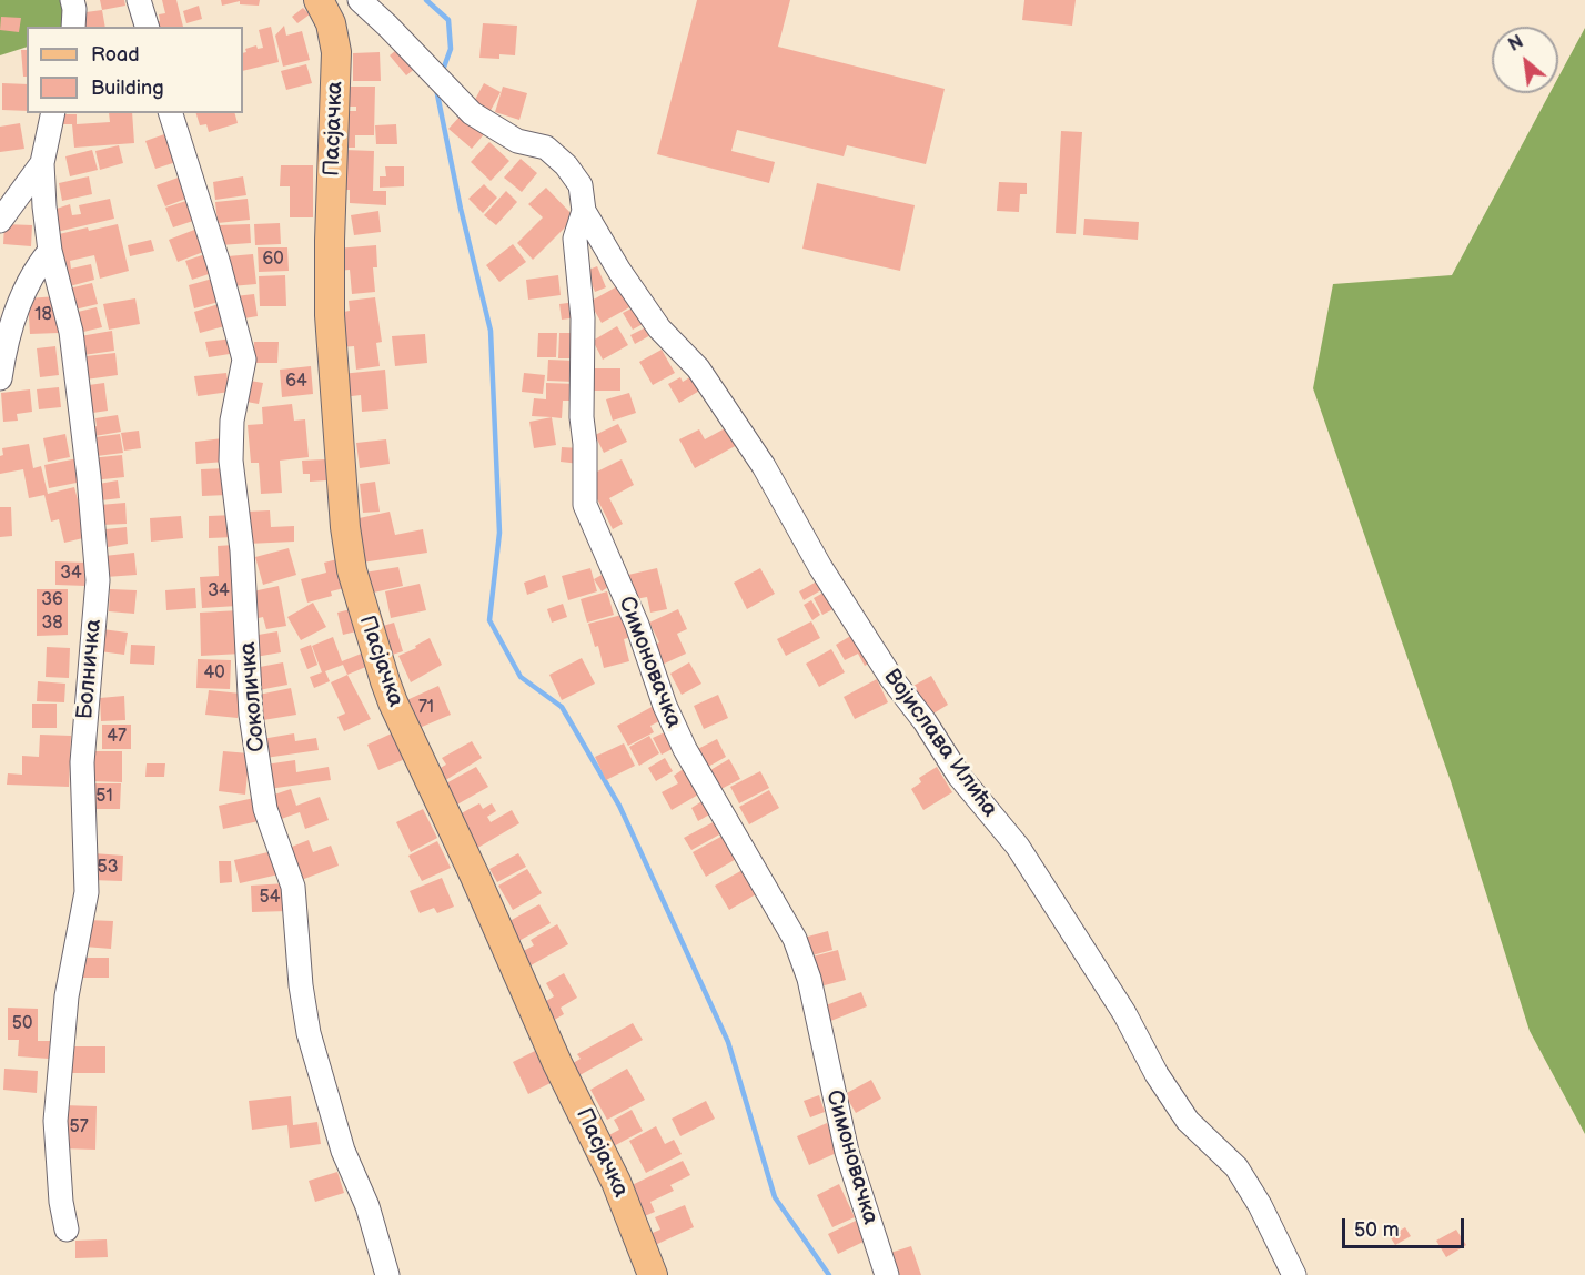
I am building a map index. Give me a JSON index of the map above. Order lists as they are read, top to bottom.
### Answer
{
  "streets": {
    "main road": ["Пасјачка"],
    "street": [
      "Симоновачка",
      "Болничка",
      "Соколичка",
      "Војислава Илића"
    ]
  },
  "crossings": [
    ["Симоновачка", "Војислава Илића"]
  ],
  "house_numbers": [
    "60",
    "18",
    "64",
    "34",
    "34",
    "36",
    "38",
    "40",
    "71",
    "47",
    "51",
    "53",
    "54",
    "50",
    "57"
  ],
  "legend": ["Road", "Building"],
  "scale_bar": "50 m",
  "north": "top left"
}
